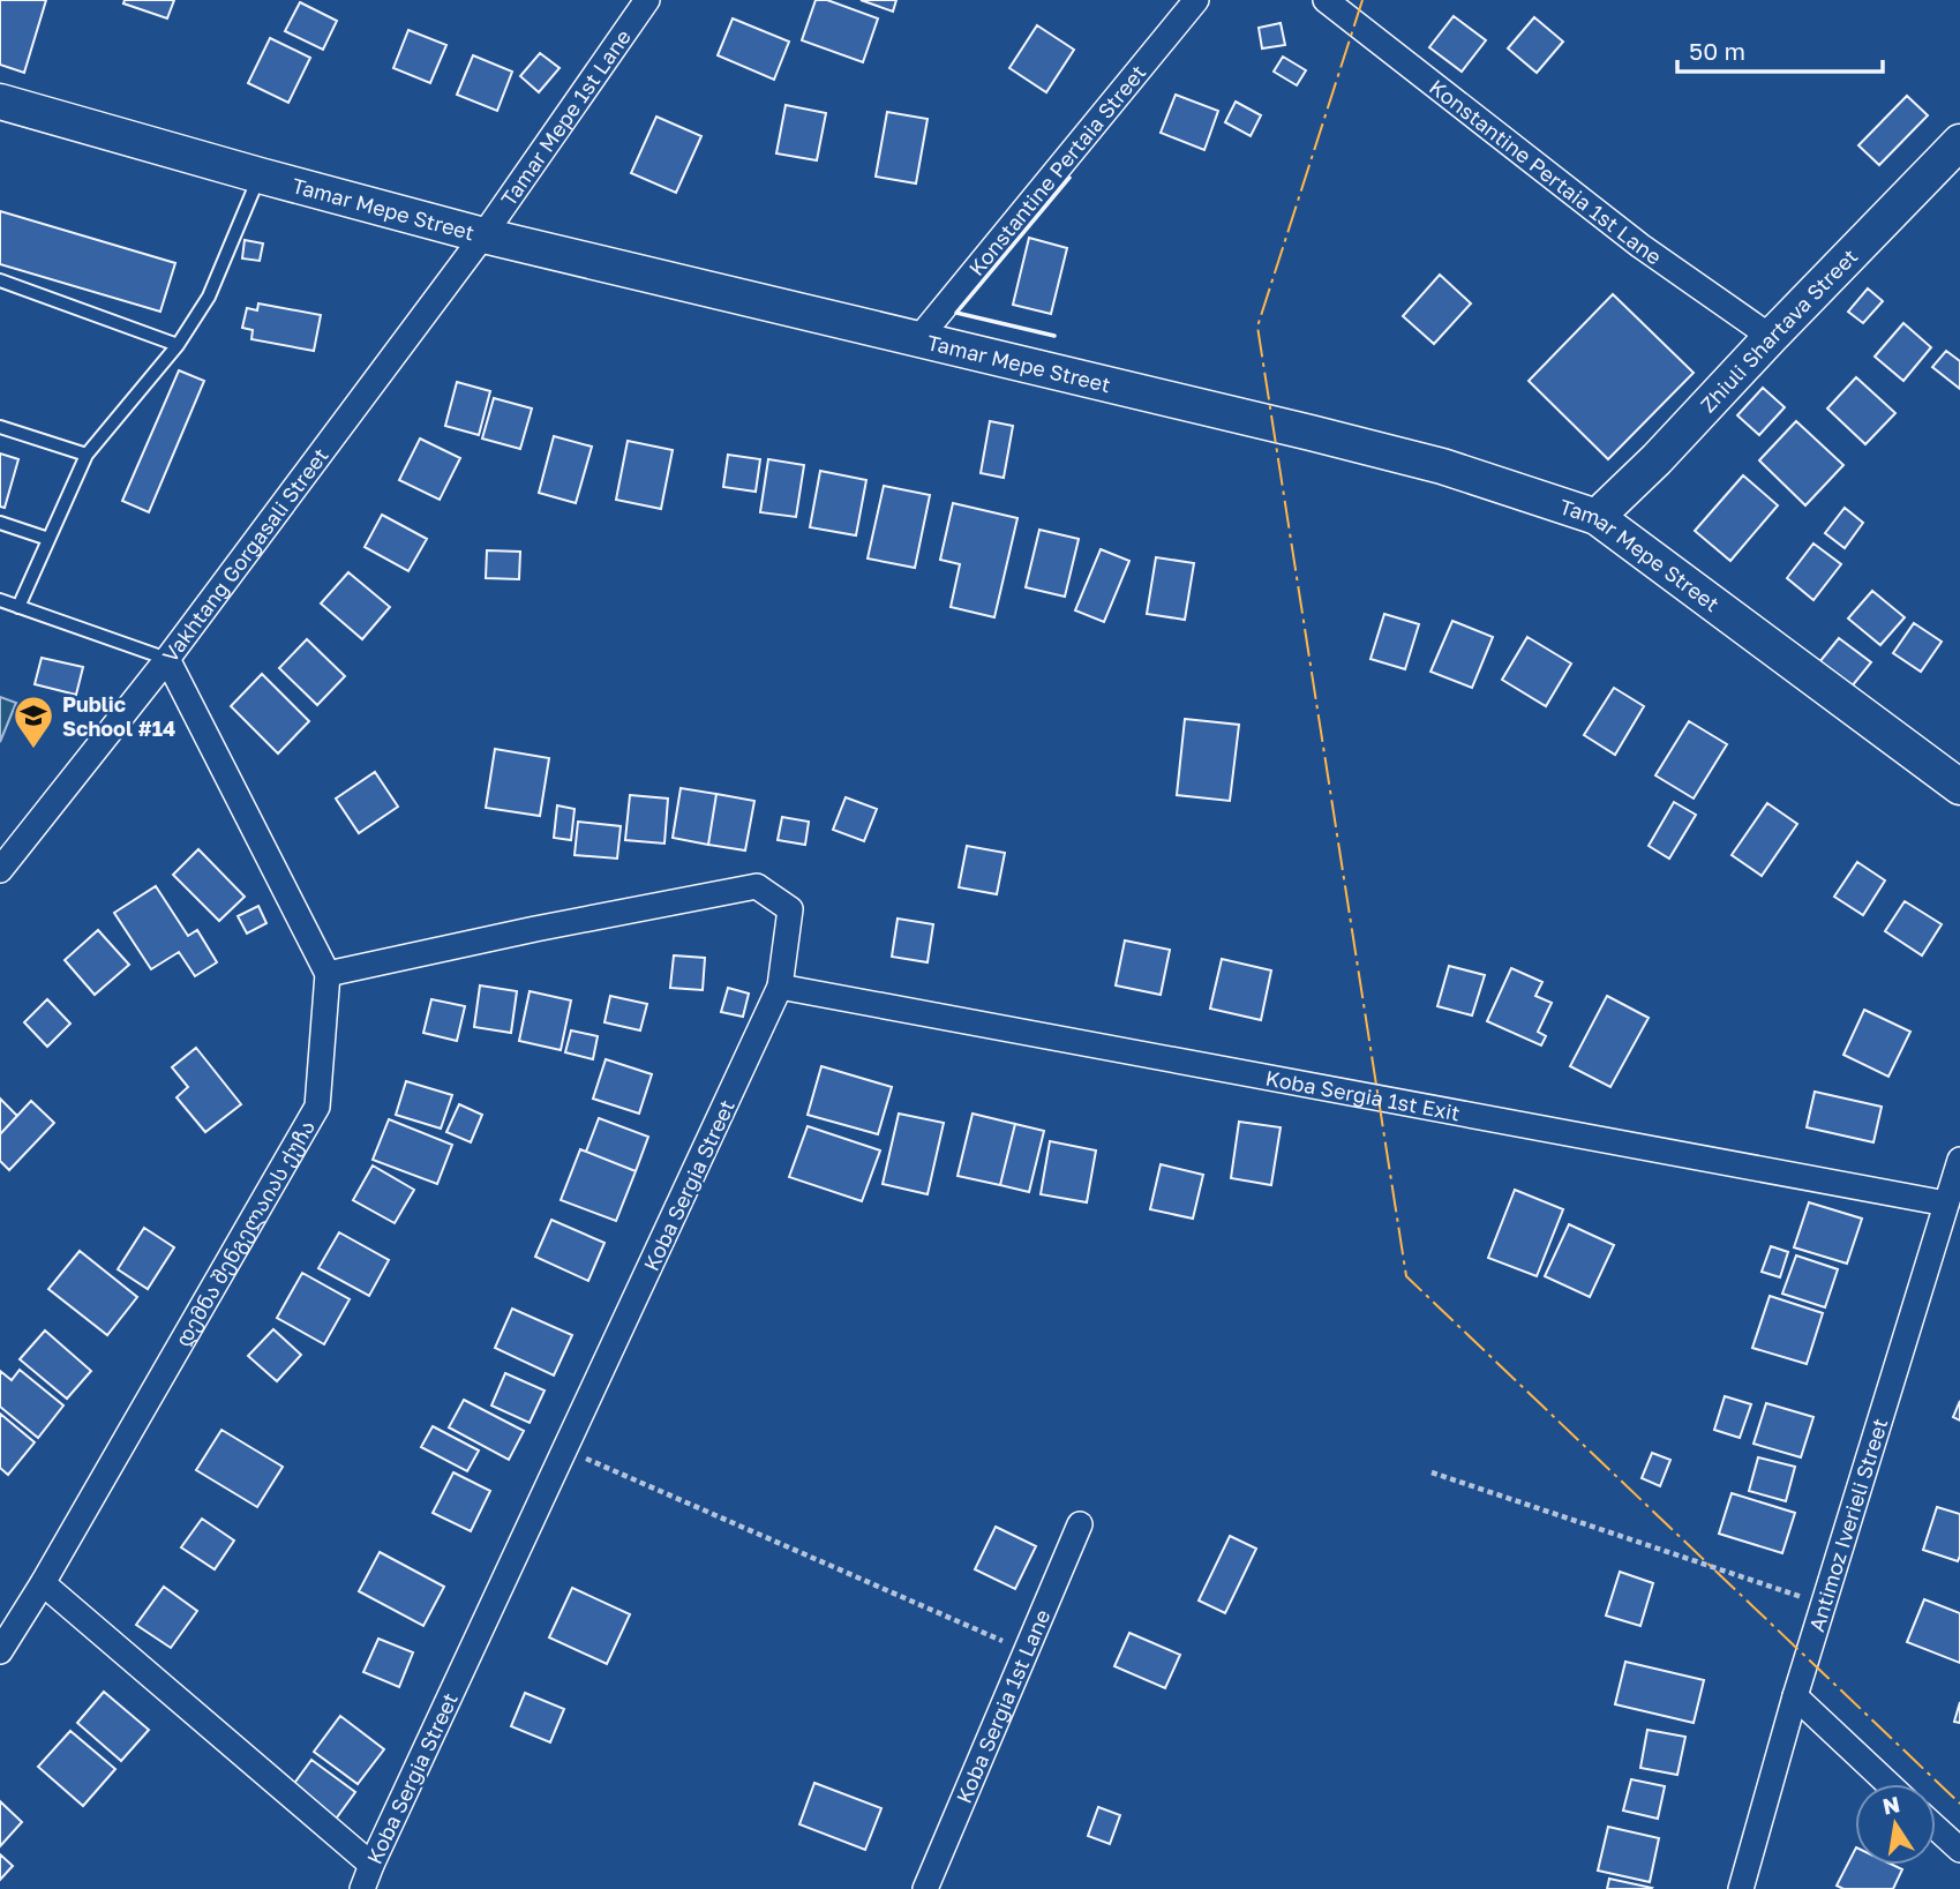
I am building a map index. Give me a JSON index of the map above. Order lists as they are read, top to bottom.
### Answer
{
  "streets": {
    "street": [
      "Tamar Mepe 1st Lane",
      "Konstantine Pertaia Street",
      "Konstantine Pertaia 1st Lane",
      "Tamar Mepe Street",
      "Zhiuli Shartava Street",
      "Vakhtang Gorgasali Street",
      "Koba Sergia 1st Exit",
      "Koba Sergia Street",
      "დემნა შენგელაიას ქუჩა",
      "Antimoz Iverieli Street",
      "Koba Sergia 1st Lane"
    ]
  },
  "crossings": [
    ["Tamar Mepe 1st Lane", "Tamar Mepe Street"],
    ["Tamar Mepe 1st Lane", "Vakhtang Gorgasali Street"],
    ["Konstantine Pertaia Street", "Tamar Mepe Street"],
    ["Konstantine Pertaia 1st Lane", "Zhiuli Shartava Street"],
    ["Tamar Mepe Street", "Zhiuli Shartava Street"],
    ["Tamar Mepe Street", "Vakhtang Gorgasali Street"],
    ["Koba Sergia 1st Exit", "Koba Sergia Street"],
    ["Koba Sergia 1st Exit", "Antimoz Iverieli Street"],
    ["Koba Sergia Street", "დემნა შენგელაიას ქუჩა"]
  ],
  "places": {
    "school or university": ["Public School #14"]
  },
  "scale_bar": "50 m",
  "north": "top"
}
